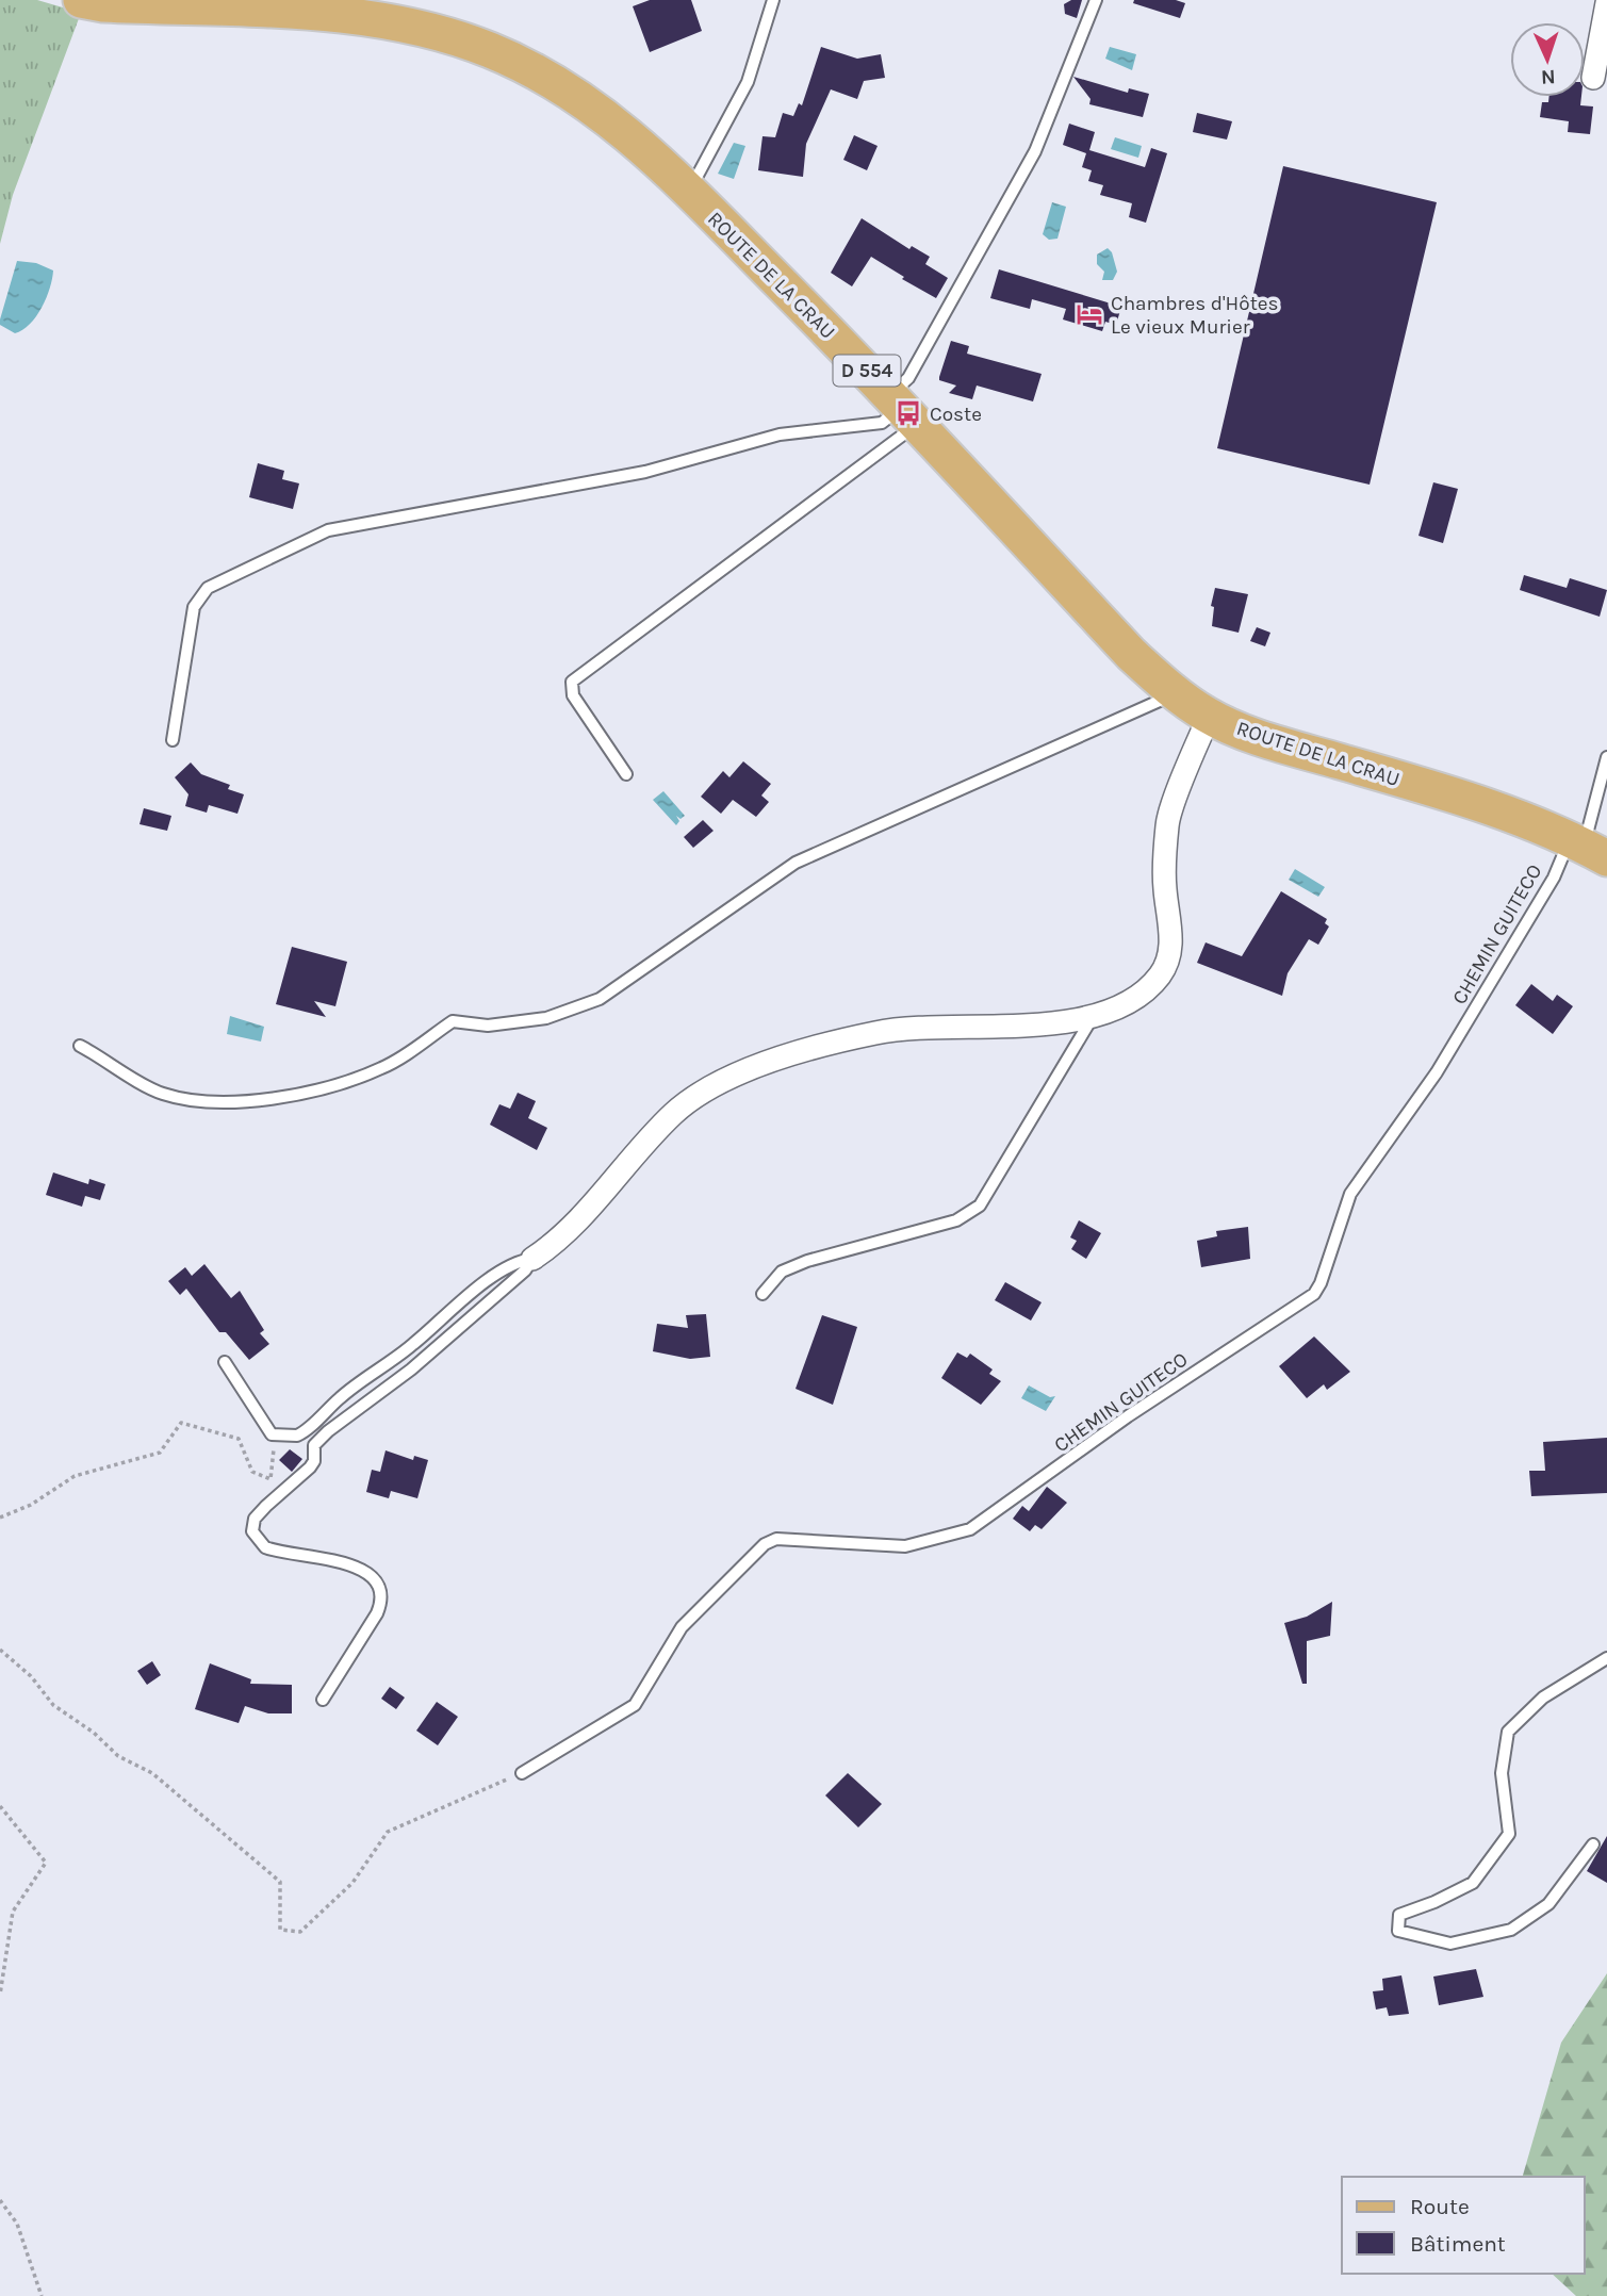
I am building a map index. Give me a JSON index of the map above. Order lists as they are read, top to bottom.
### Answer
{
  "streets": {
    "main road": ["ROUTE DE LA CRAU", "D 554"],
    "lane": ["CHEMIN GUITECO"]
  },
  "crossings": [
    ["ROUTE DE LA CRAU", "CHEMIN GUITECO"]
  ],
  "places": {
    "hotel": ["Chambres d'Hôtes Le vieux Murier"],
    "bus stop": ["Coste"]
  },
  "legend": ["Route", "Bâtiment"],
  "north": "bottom"
}
